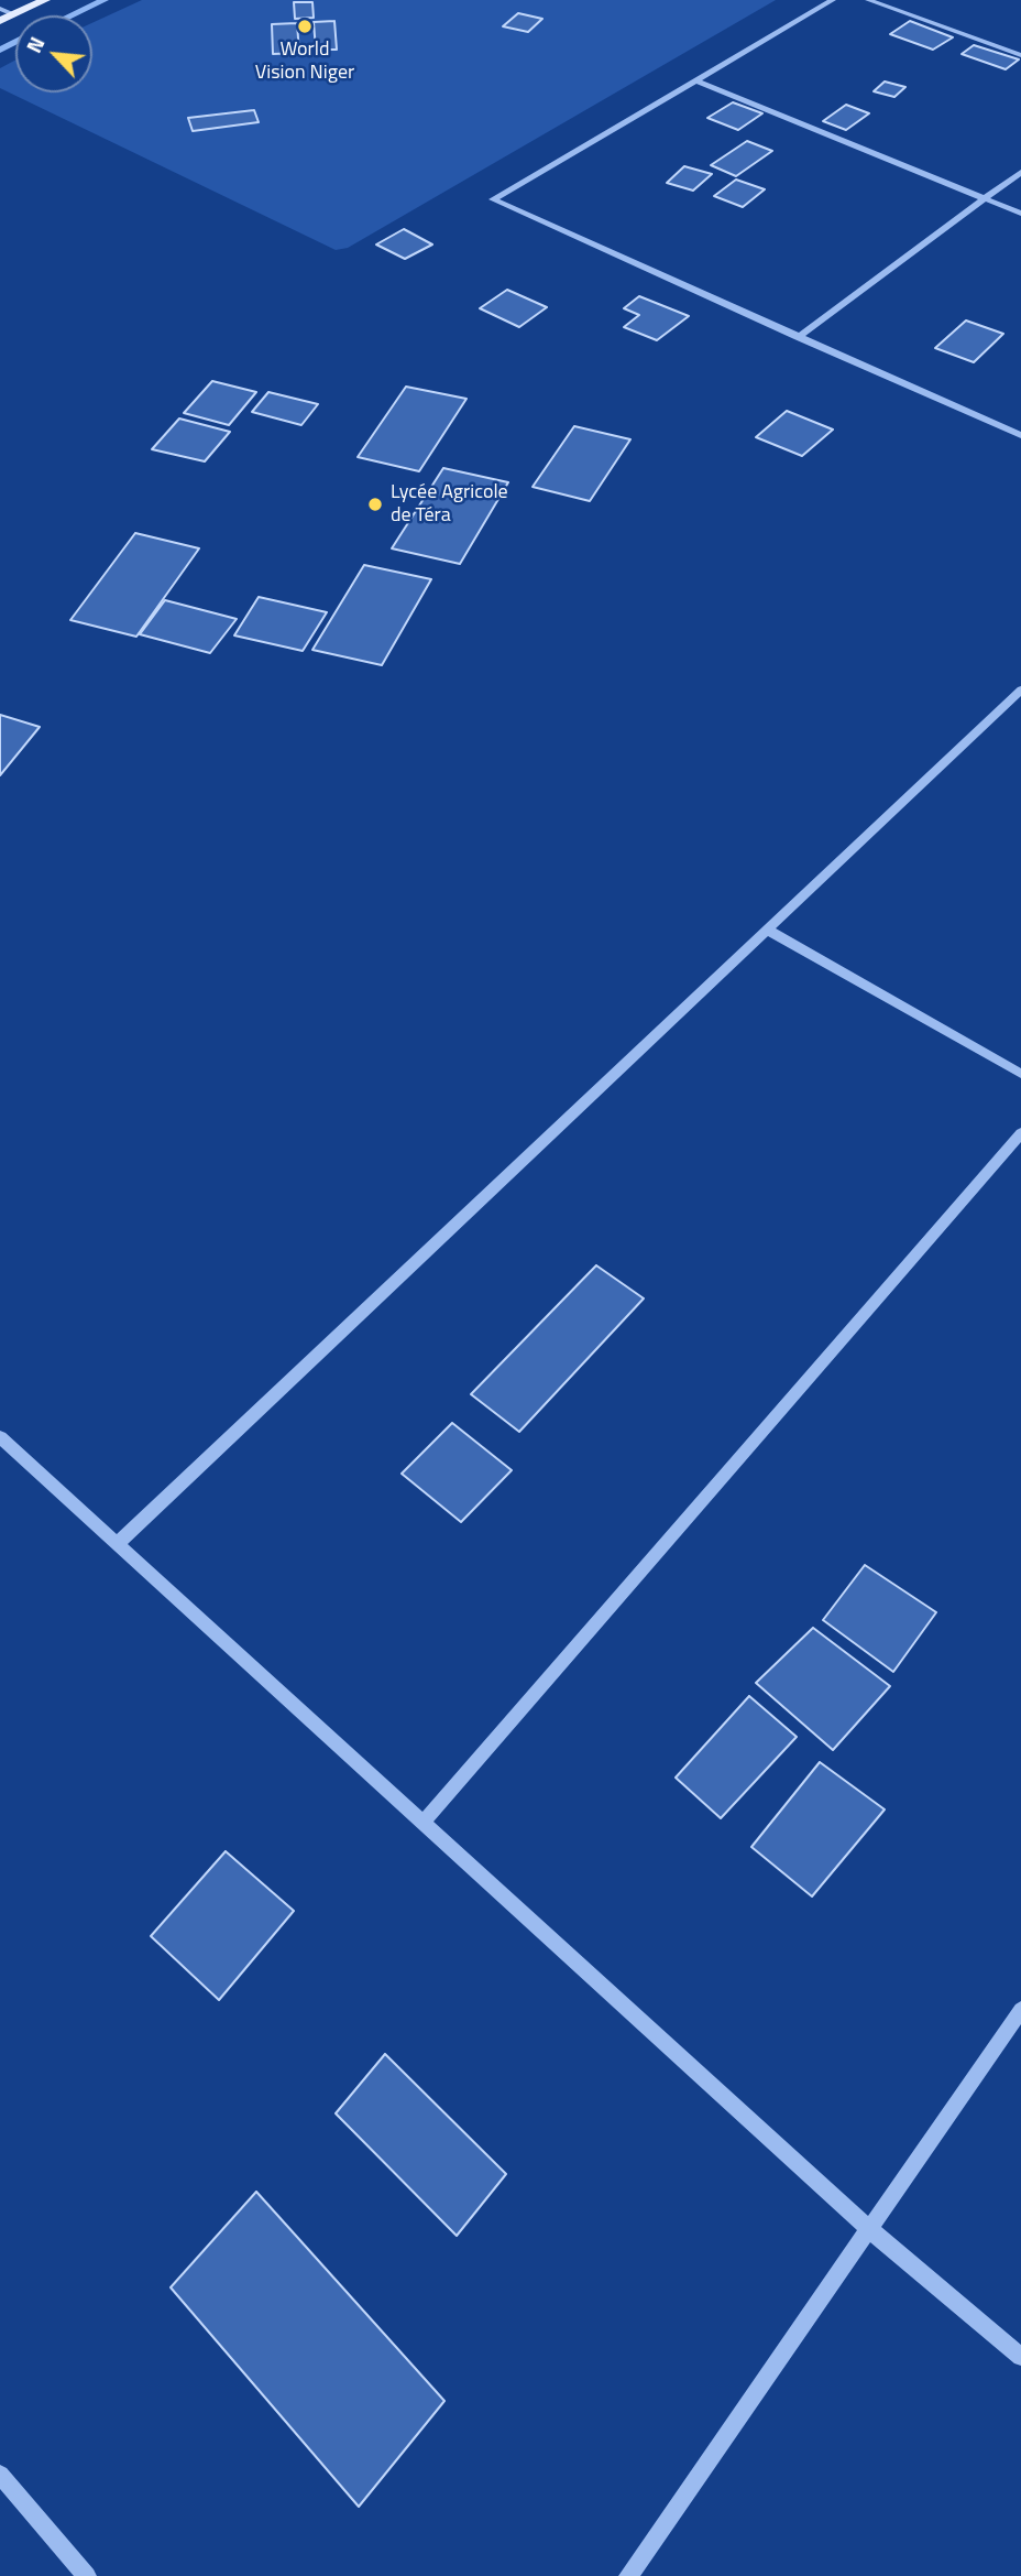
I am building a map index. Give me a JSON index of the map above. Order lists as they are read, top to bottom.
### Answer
{
  "places": ["World Vision Niger", "Lycée Agricole de Téra"],
  "north": "top left"
}
